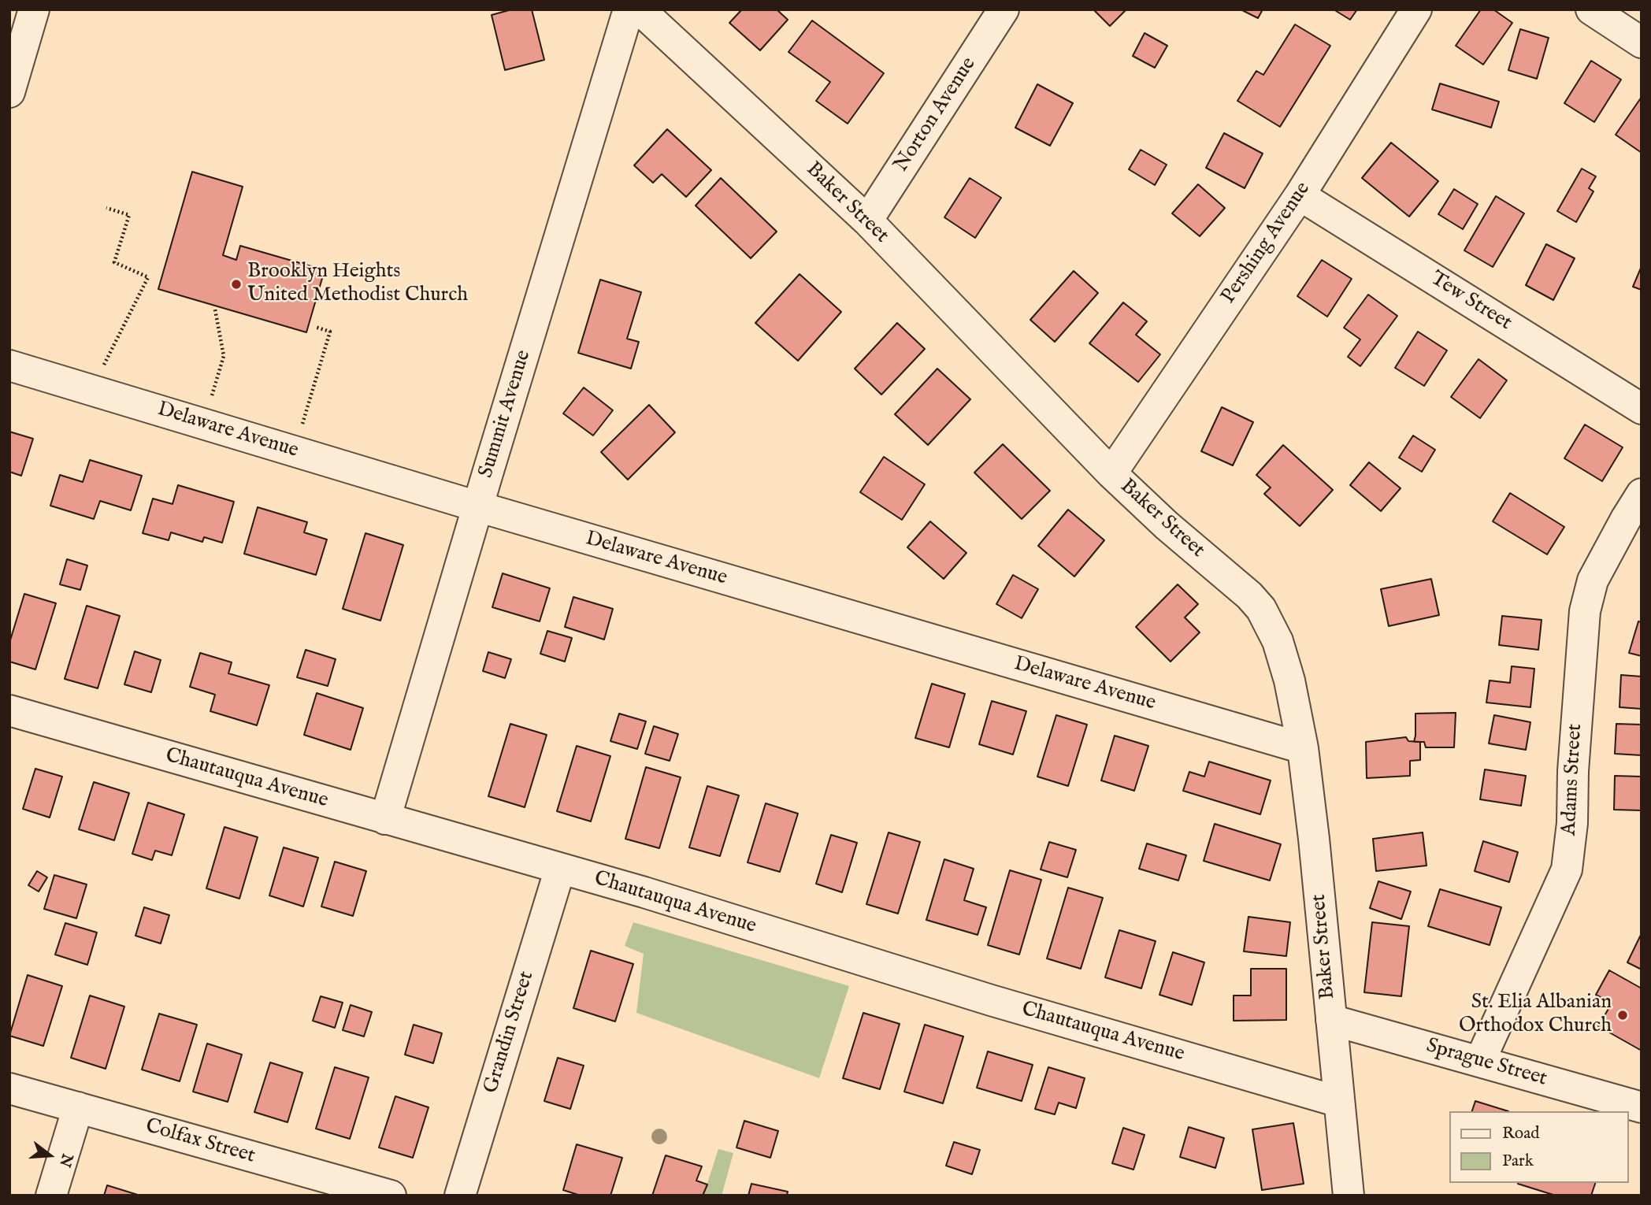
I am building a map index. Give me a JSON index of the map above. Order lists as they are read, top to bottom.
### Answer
{
  "streets": {
    "street": [
      "Norton Avenue",
      "Baker Street",
      "Pershing Avenue",
      "Tew Street",
      "Summit Avenue",
      "Delaware Avenue",
      "Chautauqua Avenue",
      "Adams Street",
      "Grandin Street",
      "Sprague Street",
      "Colfax Street"
    ]
  },
  "crossings": [
    ["Norton Avenue", "Baker Street"],
    ["Baker Street", "Pershing Avenue"],
    ["Baker Street", "Delaware Avenue"],
    ["Baker Street", "Chautauqua Avenue"],
    ["Baker Street", "Sprague Street"],
    ["Pershing Avenue", "Tew Street"],
    ["Summit Avenue", "Delaware Avenue"],
    ["Summit Avenue", "Chautauqua Avenue"],
    ["Chautauqua Avenue", "Grandin Street"],
    ["Adams Street", "Sprague Street"]
  ],
  "places": ["Brooklyn Heights United Methodist Church", "St. Elia Albanian Orthodox Church"],
  "legend": ["Road", "Park"],
  "north": "right"
}
